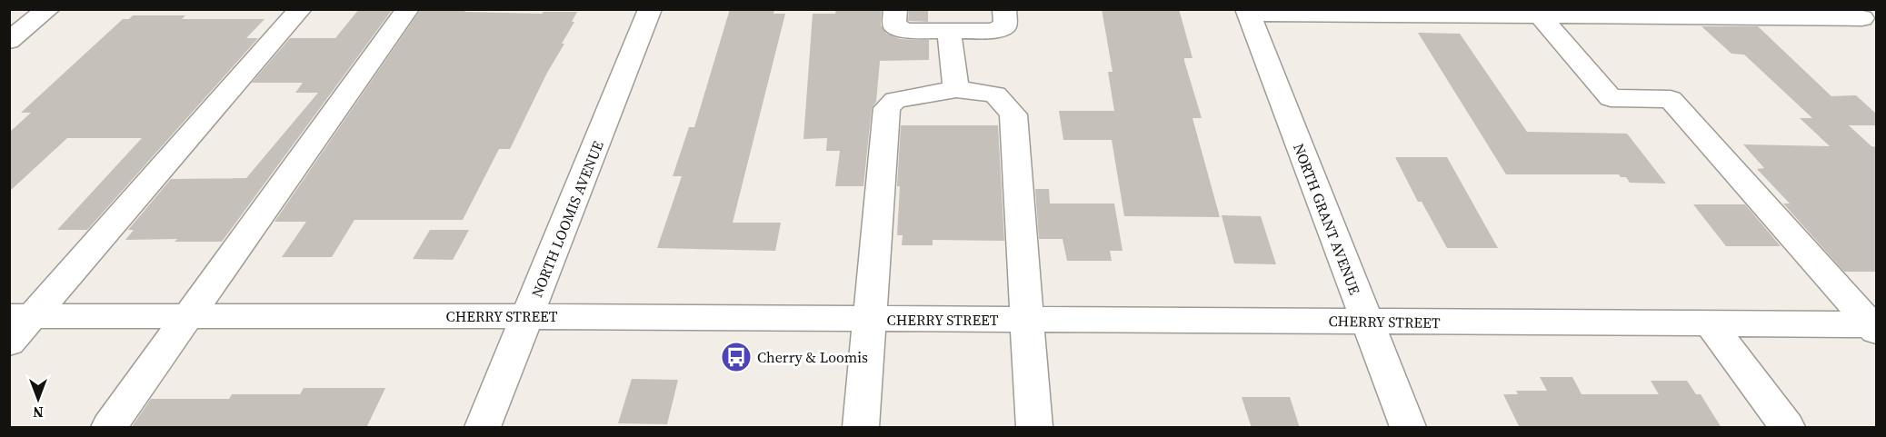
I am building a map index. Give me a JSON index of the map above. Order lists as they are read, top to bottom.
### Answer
{
  "streets": {
    "street": ["NORTH LOOMIS AVENUE", "NORTH GRANT AVENUE", "CHERRY STREET"]
  },
  "crossings": [
    ["NORTH LOOMIS AVENUE", "CHERRY STREET"],
    ["NORTH GRANT AVENUE", "CHERRY STREET"]
  ],
  "places": {
    "bus stop": ["Cherry & Loomis"]
  },
  "north": "bottom"
}
